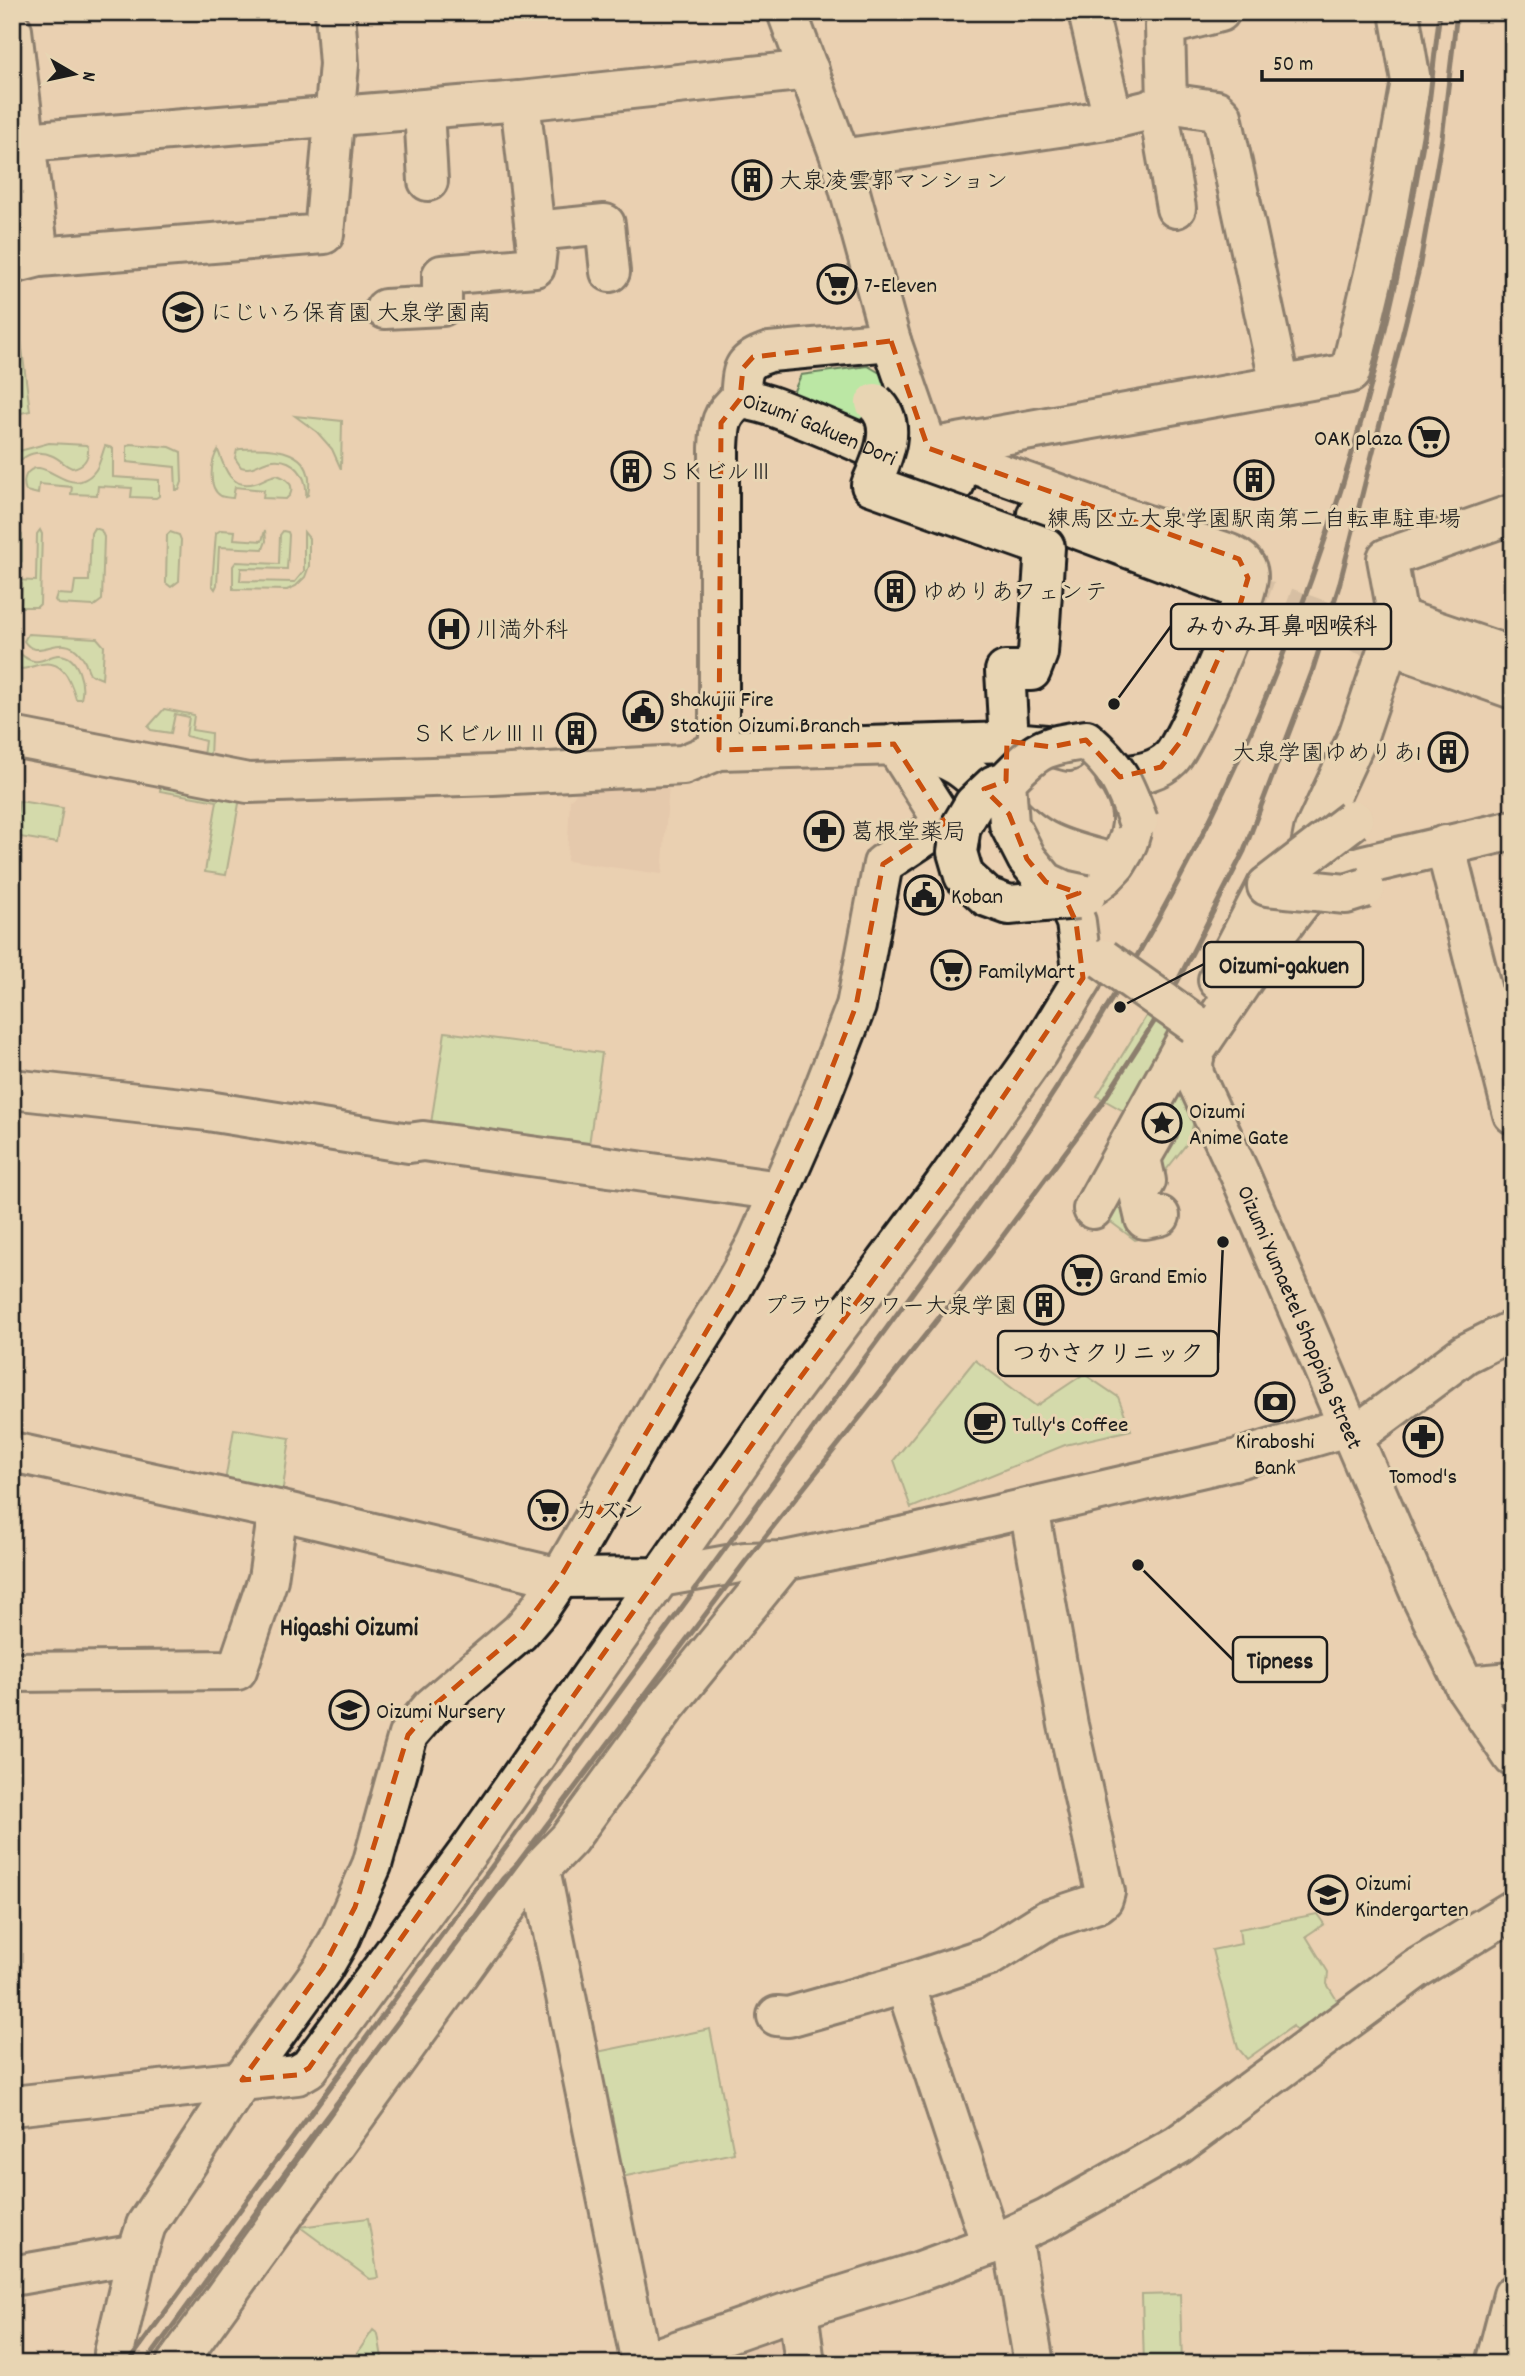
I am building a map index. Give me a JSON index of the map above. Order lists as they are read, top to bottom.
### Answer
{
  "streets": {
    "street": ["Oizumi Gakuen Dori", "Oizumi Yumaetel Shopping Street"]
  },
  "districts": ["Higashi Oizumi"],
  "places": {
    "building": [
      "大泉凌雲郭マンション",
      "ＳＫビルⅢ",
      "練馬区立大泉学園駅南第二自転車駐車場",
      "ゆめりあフェンテ",
      "ＳＫビルⅢⅡ",
      "大泉学園ゆめりあ1",
      "プラウドタワー大泉学園"
    ],
    "supermarket": [
      "7-Eleven",
      "OAK plaza",
      "FamilyMart",
      "Grand Emio",
      "カズン"
    ],
    "school or university": ["にじいろ保育園 大泉学園南", "Oizumi Nursery", "Oizumi Kindergarten"],
    "hospital": ["川満外科"],
    "other": [
      "みかみ耳鼻咽喉科",
      "Oizumi-gakuen",
      "つかさクリニック",
      "Tipness"
    ],
    "public building": ["Shakujii Fire Station Oizumi Branch", "Koban"],
    "pharmacy": ["葛根堂薬局", "Tomod's"],
    "place": ["Oizumi Anime Gate"],
    "bank": ["Kiraboshi Bank"],
    "cafe": ["Tully's Coffee"]
  },
  "scale_bar": "50 m",
  "north": "right"
}
